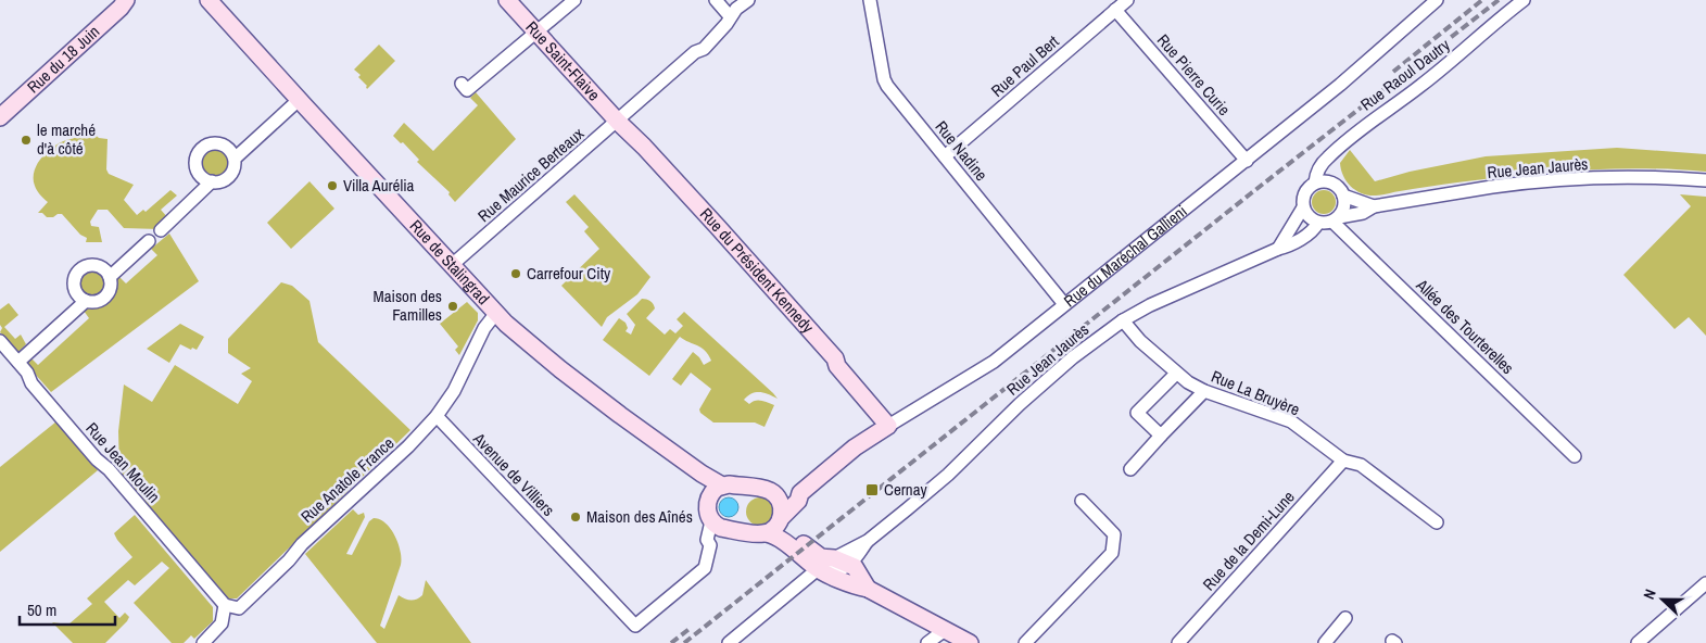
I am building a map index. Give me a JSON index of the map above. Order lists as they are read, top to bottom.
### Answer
{
  "streets": {
    "street": [
      "Rue du 18 Juin",
      "Rue Saint-Flaive",
      "Rue Paul Bert",
      "Rue Pierre Curie",
      "Rue Raoul Dautry",
      "Rue Nadine",
      "Rue Jean Jaurès",
      "Rue Maurice Berteaux",
      "Rue du Maréchal Gallieni",
      "Rue de Stalingrad",
      "Rue du Président Kennedy",
      "Allée des Tourterelles",
      "Rue La Bruyère",
      "Rue Jean Moulin",
      "Avenue de Villiers",
      "Rue Anatole France",
      "Rue de la Demi-Lune"
    ]
  },
  "crossings": [
    ["Rue Saint-Flaive", "Rue Maurice Berteaux"],
    ["Rue Saint-Flaive", "Rue du Président Kennedy"],
    ["Rue Paul Bert", "Rue Pierre Curie"],
    ["Rue Paul Bert", "Rue Nadine"],
    ["Rue Pierre Curie", "Rue du Maréchal Gallieni"],
    ["Rue Raoul Dautry", "Rue Jean Jaurès"],
    ["Rue Raoul Dautry", "Allée des Tourterelles"],
    ["Rue Nadine", "Rue du Maréchal Gallieni"],
    ["Rue Jean Jaurès", "Allée des Tourterelles"],
    ["Rue Jean Jaurès", "Rue La Bruyère"],
    ["Rue Maurice Berteaux", "Rue de Stalingrad"],
    ["Rue Maurice Berteaux", "Rue du Président Kennedy"],
    ["Rue du Maréchal Gallieni", "Rue de Stalingrad"],
    ["Rue du Maréchal Gallieni", "Rue du Président Kennedy"],
    ["Rue du Maréchal Gallieni", "Avenue de Villiers"],
    ["Rue de Stalingrad", "Avenue de Villiers"],
    ["Rue de Stalingrad", "Rue Anatole France"],
    ["Rue La Bruyère", "Rue de la Demi-Lune"],
    ["Rue Jean Moulin", "Rue Anatole France"],
    ["Avenue de Villiers", "Rue Anatole France"]
  ],
  "places": {
    "other": [
      "le marché d'à côté",
      "Villa Aurélia",
      "Carrefour City",
      "Maison des Familles",
      "Maison des Aînés"
    ],
    "transit": ["Cernay"]
  },
  "scale_bar": "50 m",
  "north": "left"
}
